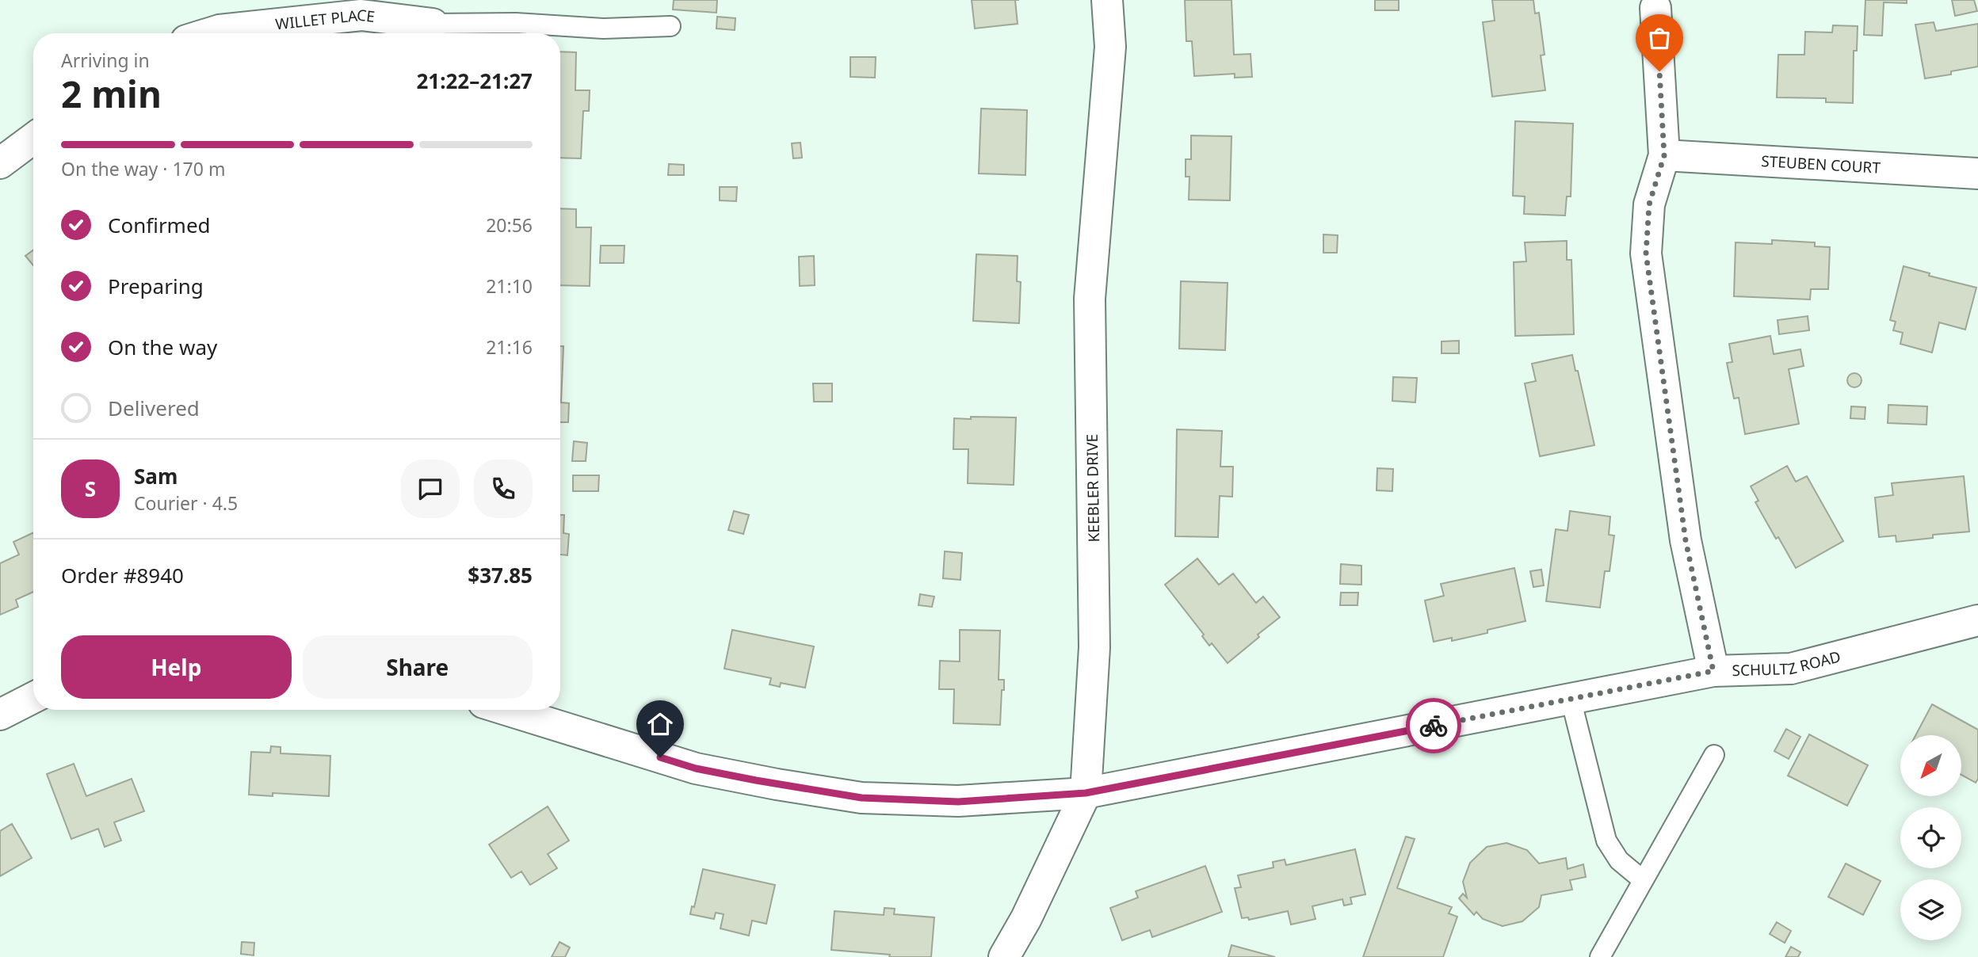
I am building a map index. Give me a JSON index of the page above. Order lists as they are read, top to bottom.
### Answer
{
  "streets": {
    "street": [
      "WILLET PLACE",
      "STEUBEN COURT",
      "KEEBLER DRIVE",
      "SCHULTZ ROAD"
    ]
  },
  "crossings": [
    ["KEEBLER DRIVE", "SCHULTZ ROAD"]
  ],
  "north": "bottom left",
  "page": {
    "heading": ["2 min", "Arriving in", "21:22–21:27"],
    "panel": [
      "Sam",
      "Courier · 4.5",
      "Order #8940",
      "$37.85"
    ],
    "bar": "On the way · 170 m",
    "list": [
      ["Confirmed", "20:56"],
      ["Preparing", "21:10"],
      ["On the way", "21:16"],
      "Delivered"
    ],
    "round": "S",
    "buttons": ["Help", "Share"]
  }
}
